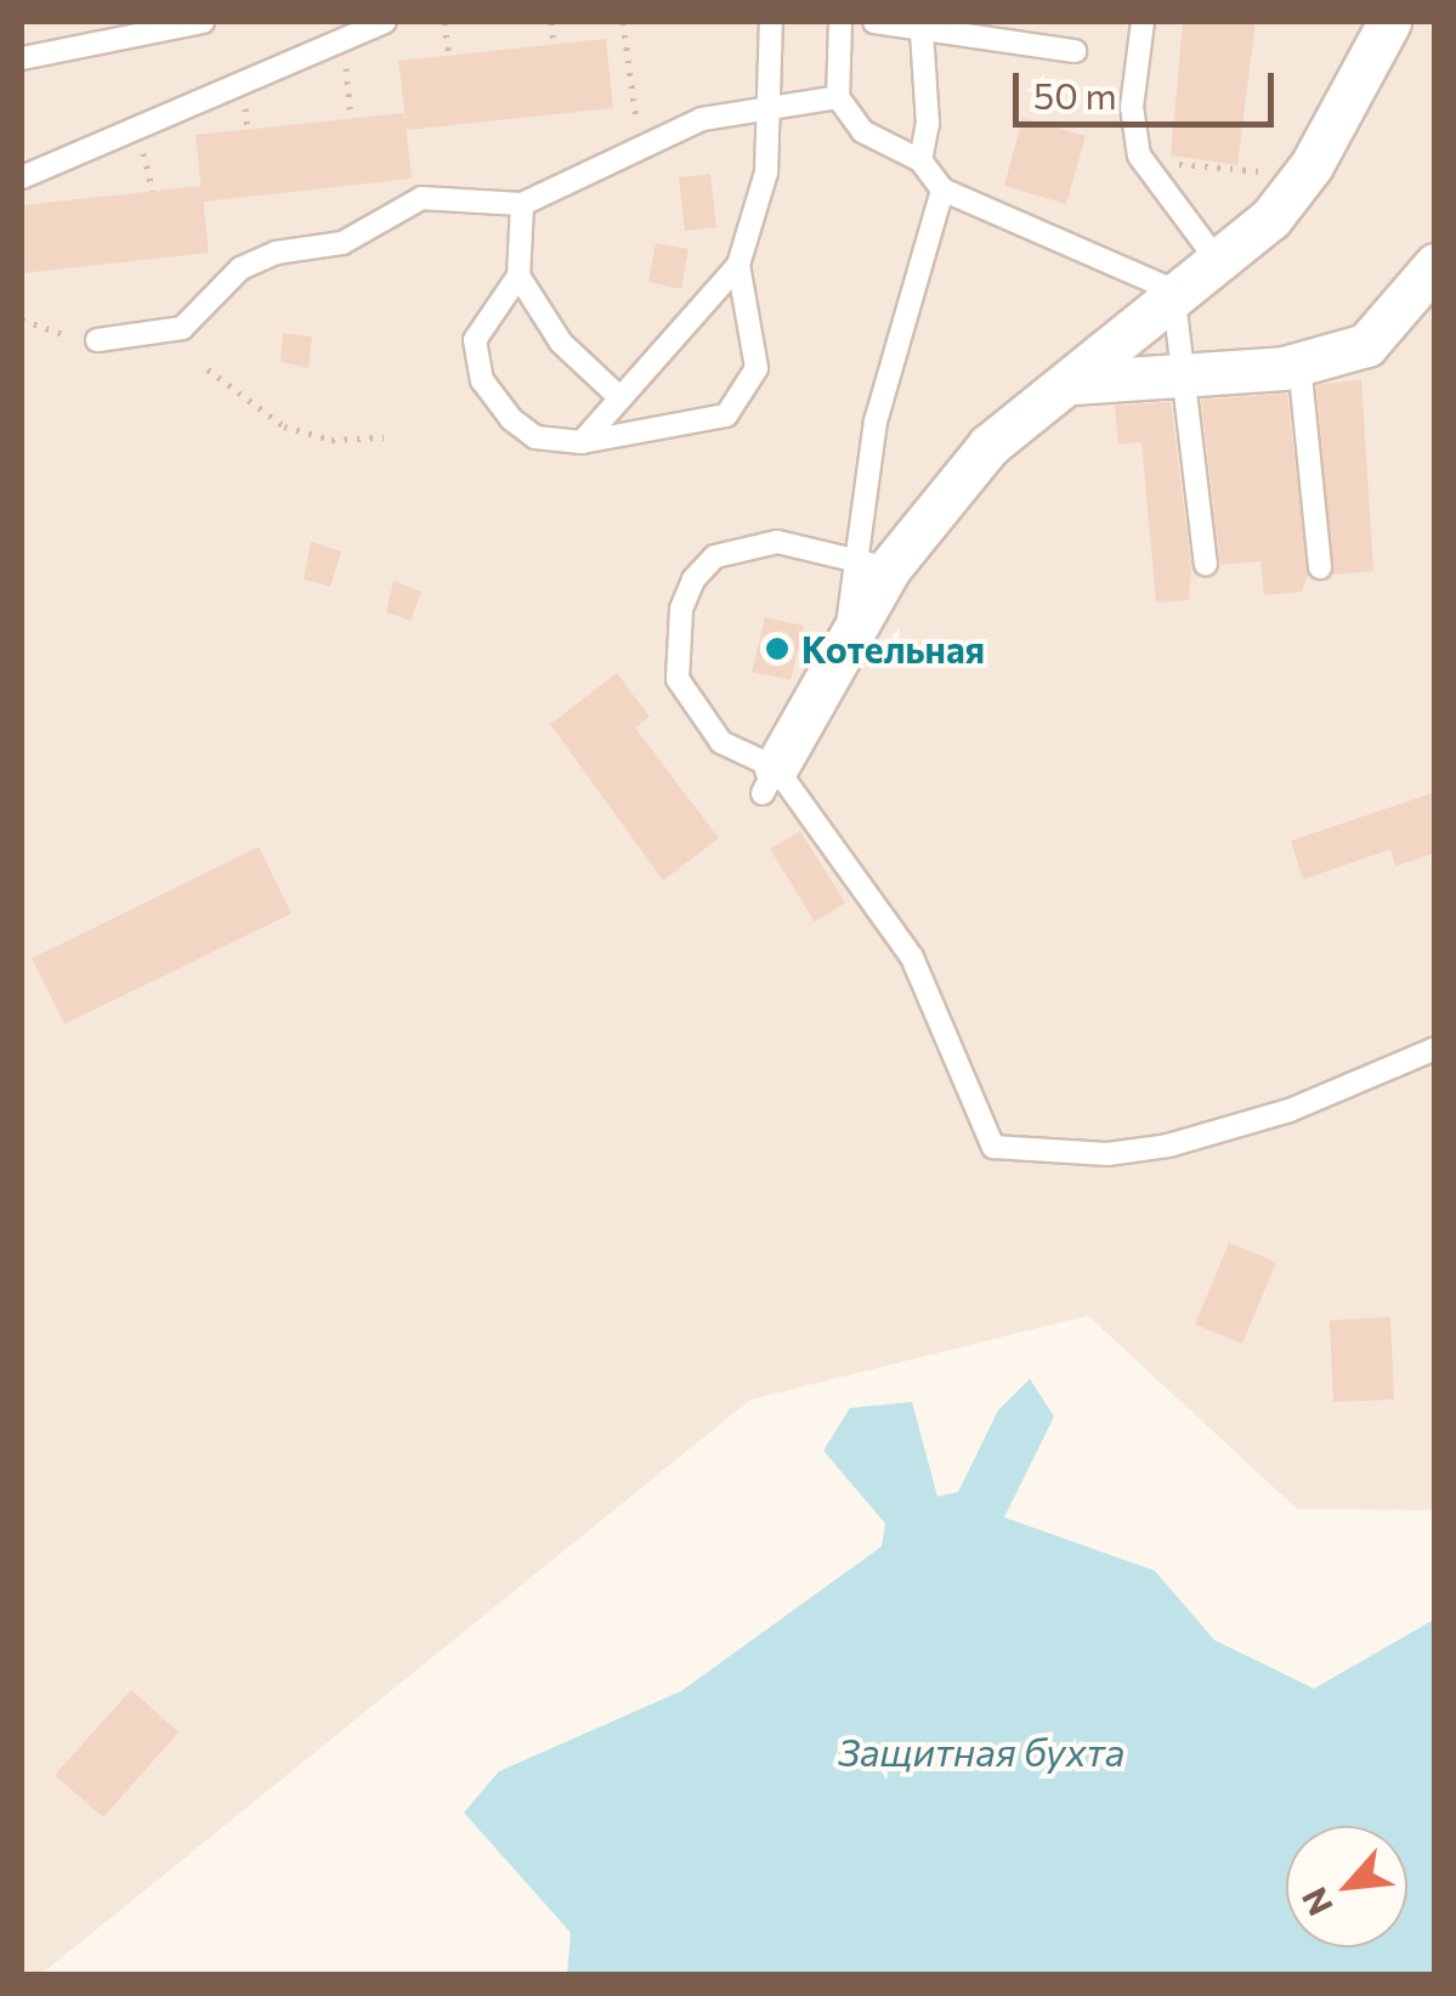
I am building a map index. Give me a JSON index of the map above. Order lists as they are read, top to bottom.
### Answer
{
  "water": ["Защитная бухта"],
  "places": ["Котельная"],
  "scale_bar": "50 m",
  "north": "bottom left"
}
